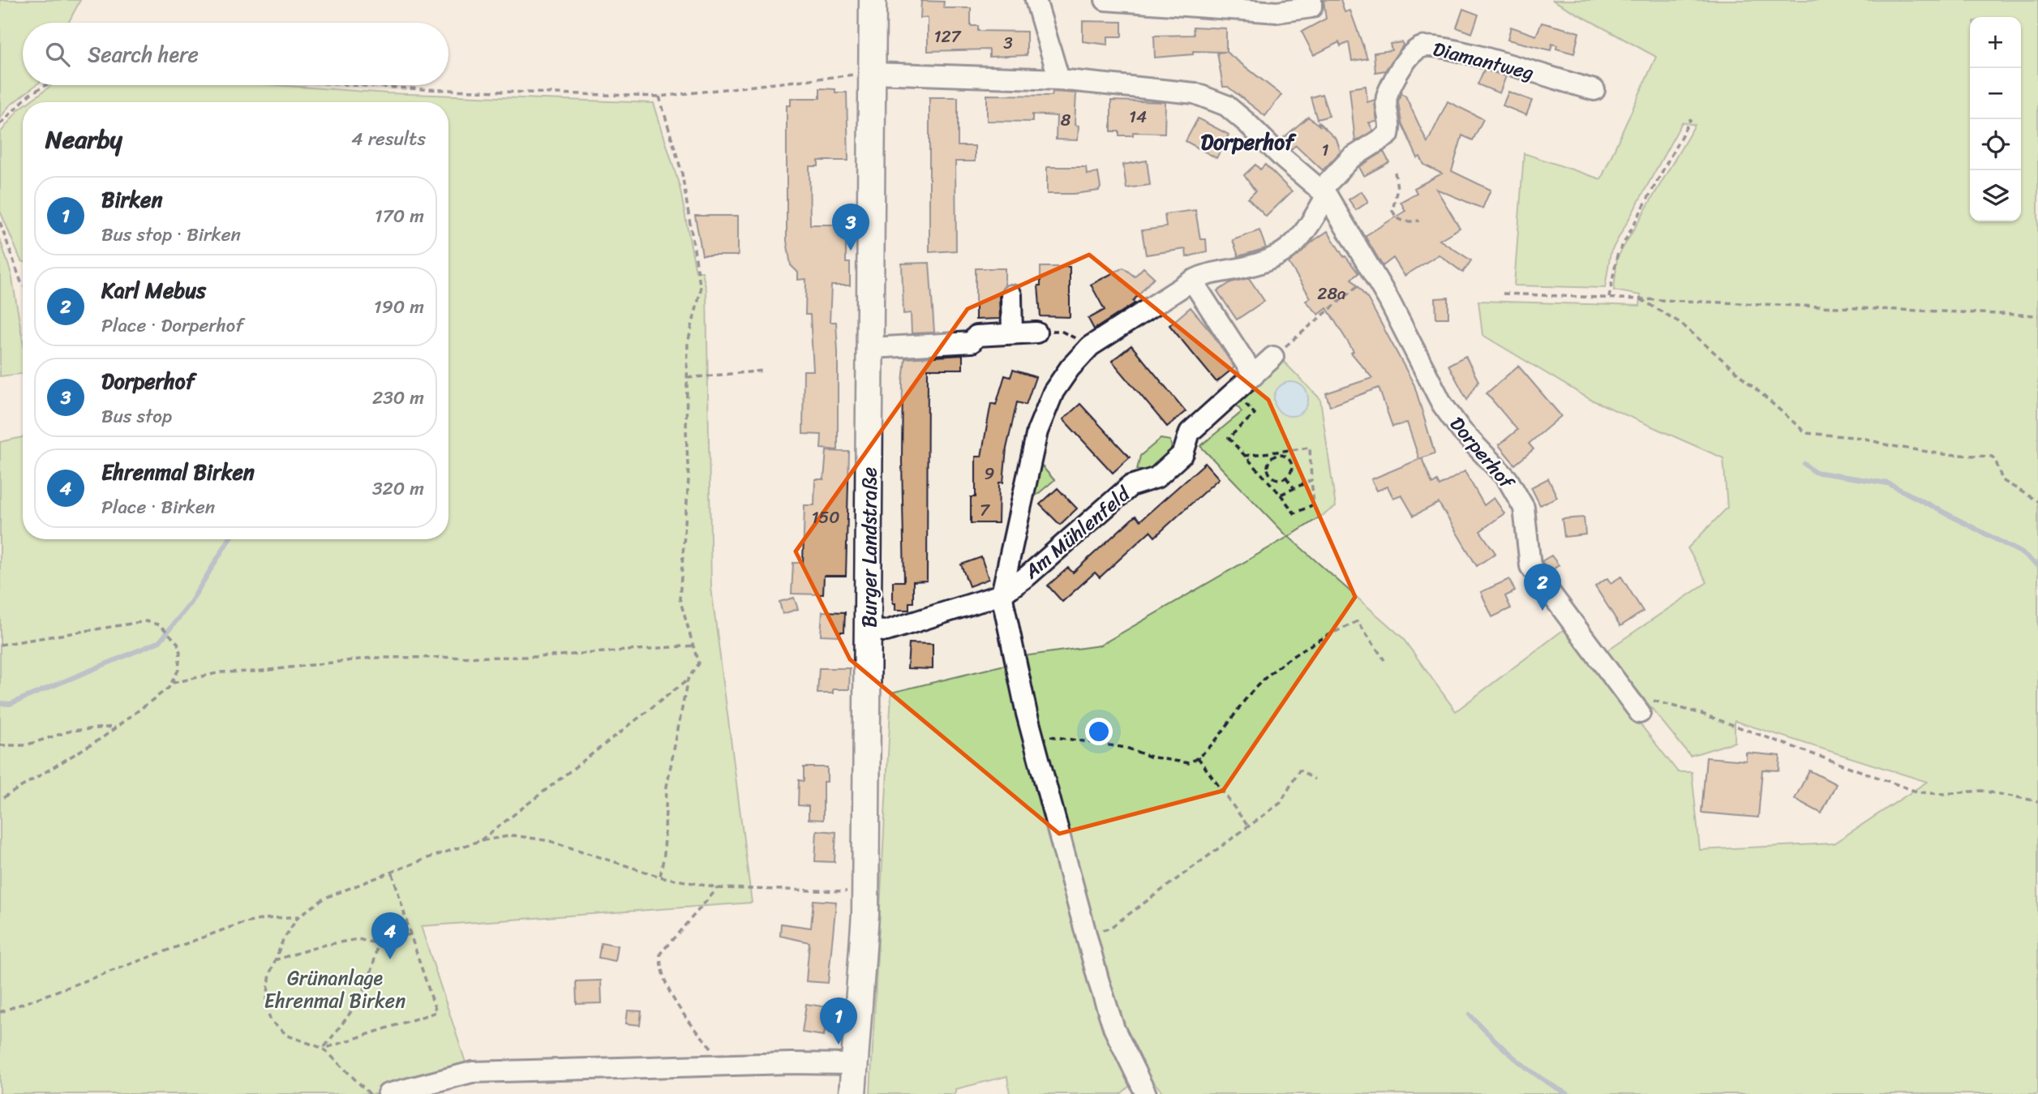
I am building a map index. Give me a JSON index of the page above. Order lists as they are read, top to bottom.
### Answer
{
  "streets": {
    "main road": ["Burger Landstraße"],
    "street": ["Diamantweg", "Dorperhof", "Am Mühlenfeld"]
  },
  "crossings": [
    ["Diamantweg", "Dorperhof"],
    ["Dorperhof", "Burger Landstraße"],
    ["Am Mühlenfeld", "Burger Landstraße"]
  ],
  "districts": ["Dorperhof"],
  "parks": ["Grünanlage Ehrenmal Birken"],
  "house_numbers": [
    "127",
    "3",
    "14",
    "8",
    "1",
    "28a",
    "9",
    "7",
    "150"
  ],
  "page": {
    "map_buttons": ["+", "−"],
    "search": "Search here",
    "heading": ["Nearby", "4 results"],
    "list": [
      {
        "mark": "1",
        "name": "Birken",
        "note": "Bus stop · Birken",
        "value": "170 m"
      },
      {
        "mark": "2",
        "name": "Karl Mebus",
        "note": "Place · Dorperhof",
        "value": "190 m"
      },
      {
        "mark": "3",
        "name": "Dorperhof",
        "note": "Bus stop",
        "value": "230 m"
      },
      {
        "mark": "4",
        "name": "Ehrenmal Birken",
        "note": "Place · Birken",
        "value": "320 m"
      }
    ],
    "pins": [
      "3",
      "2",
      "4",
      "1"
    ]
  }
}
